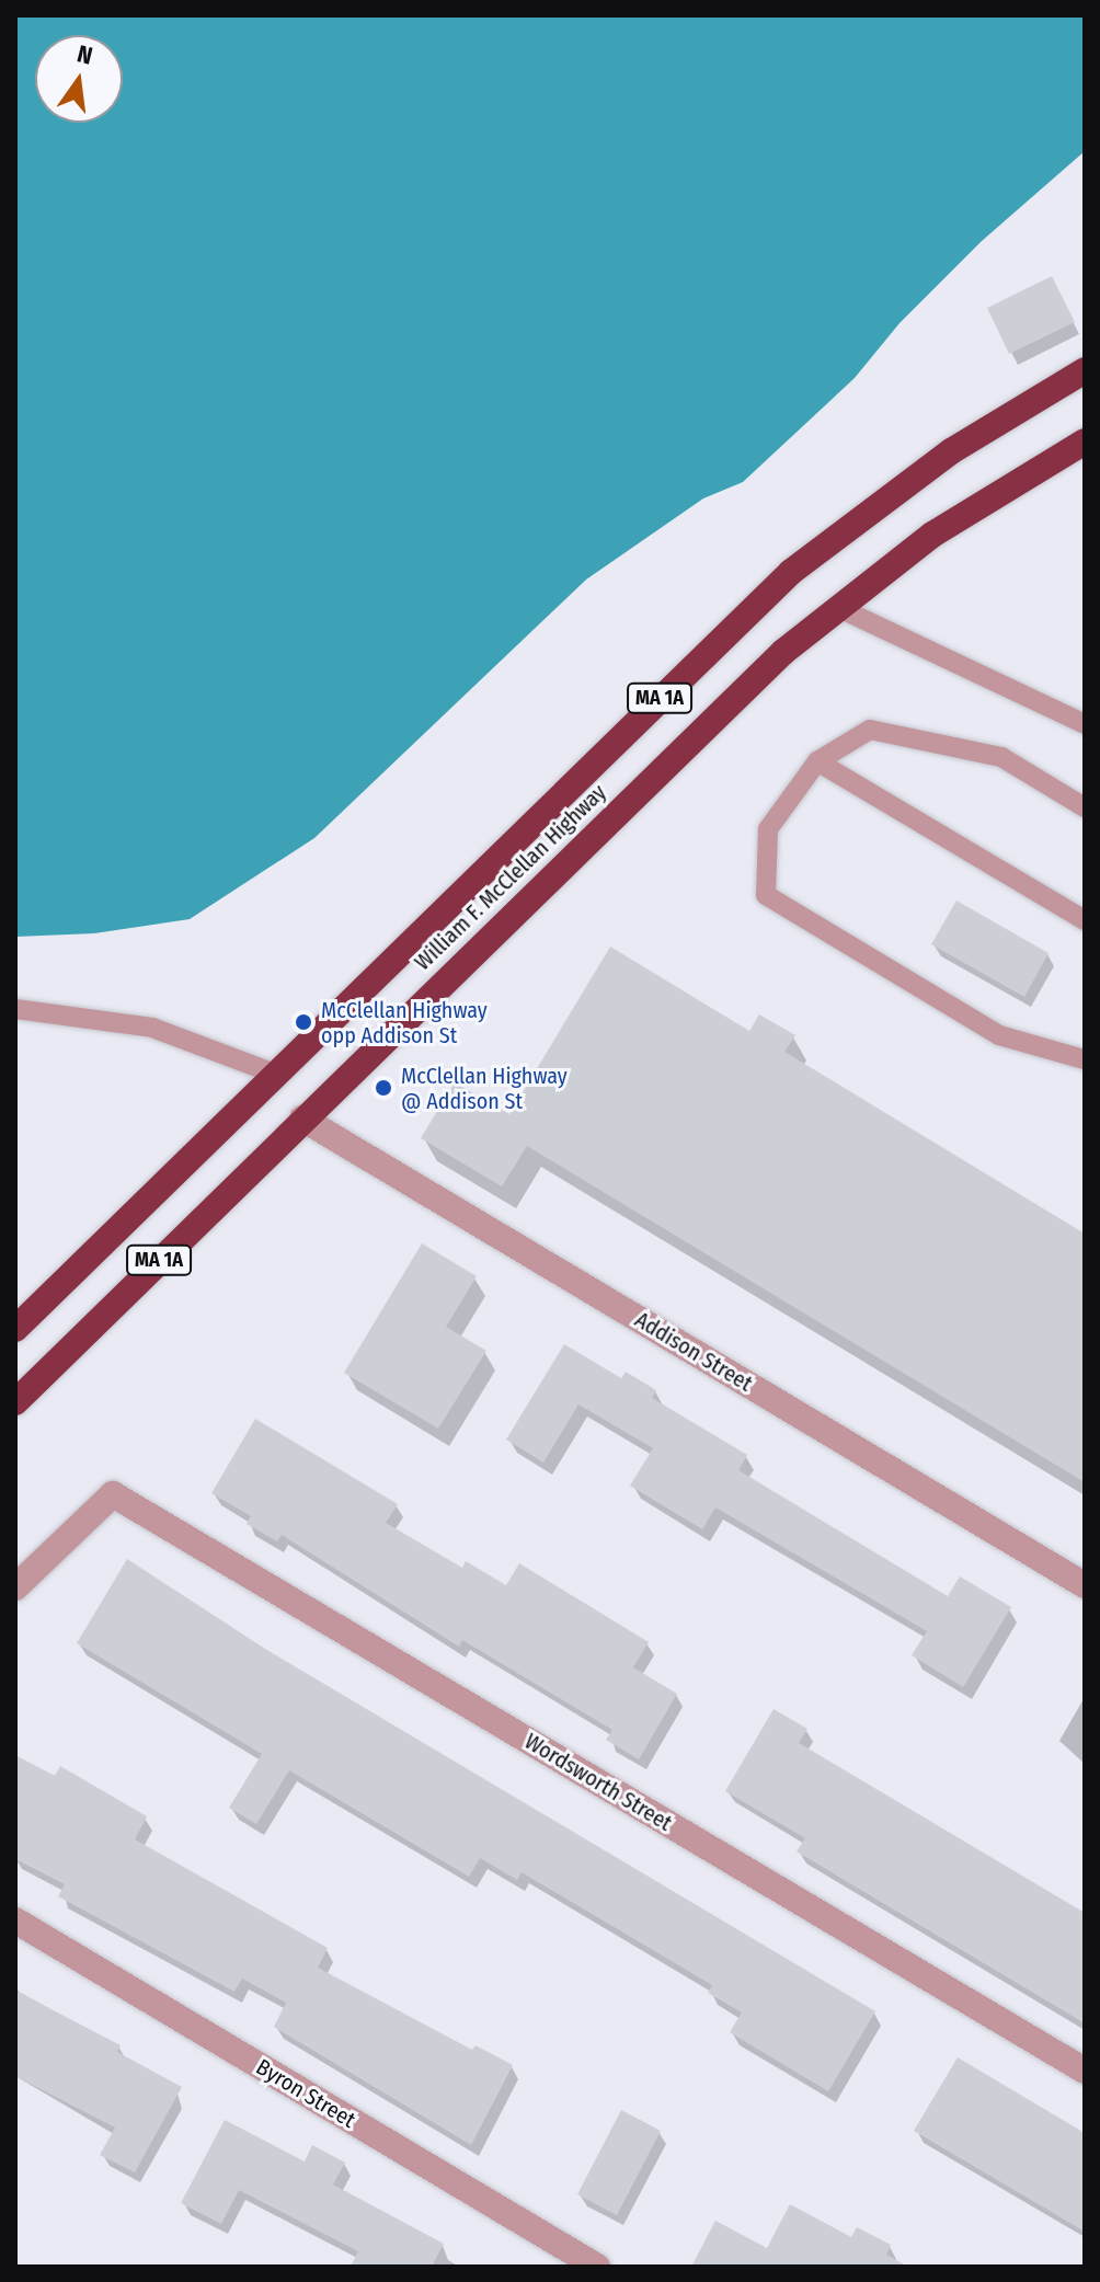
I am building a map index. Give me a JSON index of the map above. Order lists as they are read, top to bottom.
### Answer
{
  "streets": {
    "highway": ["MA 1A", "William F. McClellan Highway"],
    "street": ["Addison Street", "Wordsworth Street", "Byron Street"]
  },
  "crossings": [
    ["William F. McClellan Highway", "Addison Street"]
  ],
  "places": ["McClellan Highway opp Addison St", "McClellan Highway @ Addison St"],
  "north": "top"
}
